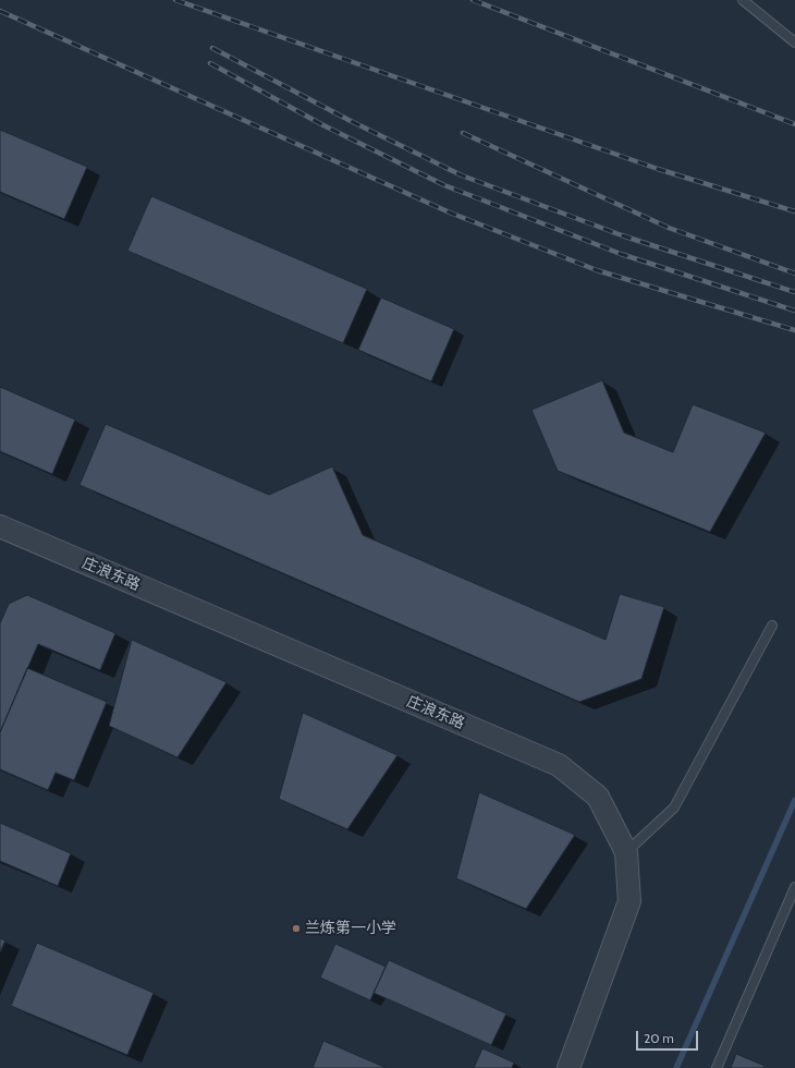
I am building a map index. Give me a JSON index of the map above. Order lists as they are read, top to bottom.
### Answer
{
  "streets": {
    "street": ["庄浪东路"]
  },
  "places": ["兰炼第一小学"],
  "scale_bar": "20 m"
}
